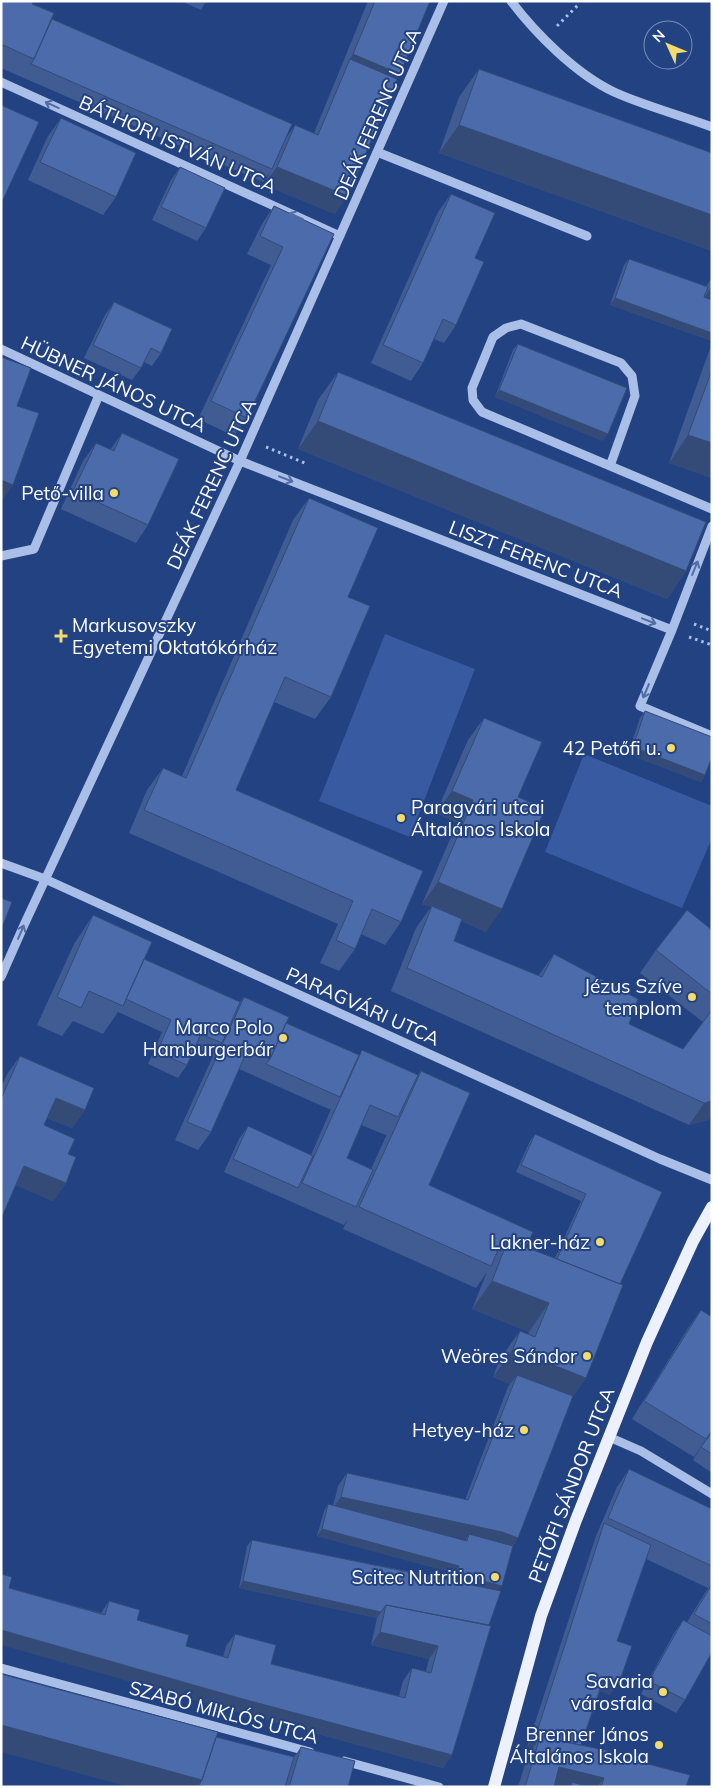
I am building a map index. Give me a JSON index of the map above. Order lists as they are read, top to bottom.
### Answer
{
  "streets": {
    "main road": ["PETŐFI SÁNDOR UTCA"],
    "street": [
      "DEÁK FERENC UTCA",
      "BÁTHORI ISTVÁN UTCA",
      "HÜBNER JÁNOS UTCA",
      "LISZT FERENC UTCA",
      "PARAGVÁRI UTCA",
      "SZABÓ MIKLÓS UTCA"
    ]
  },
  "crossings": [
    ["DEÁK FERENC UTCA", "BÁTHORI ISTVÁN UTCA"],
    ["DEÁK FERENC UTCA", "HÜBNER JÁNOS UTCA"],
    ["DEÁK FERENC UTCA", "LISZT FERENC UTCA"],
    ["DEÁK FERENC UTCA", "PARAGVÁRI UTCA"],
    ["HÜBNER JÁNOS UTCA", "LISZT FERENC UTCA"]
  ],
  "one_way": ["BÁTHORI ISTVÁN UTCA", "LISZT FERENC UTCA"],
  "places": {
    "other": [
      "Pető-villa",
      "42 Petőfi u.",
      "Paragvári utcai Általános Iskola",
      "Jézus Szíve templom",
      "Marco Polo Hamburgerbár",
      "Lakner-ház",
      "Weöres Sándor",
      "Hetyey-ház",
      "Scitec Nutrition",
      "Savaria városfala",
      "Brenner János Általános Iskola"
    ],
    "health": ["Markusovszky Egyetemi Oktatókórház"]
  },
  "north": "top left"
}
